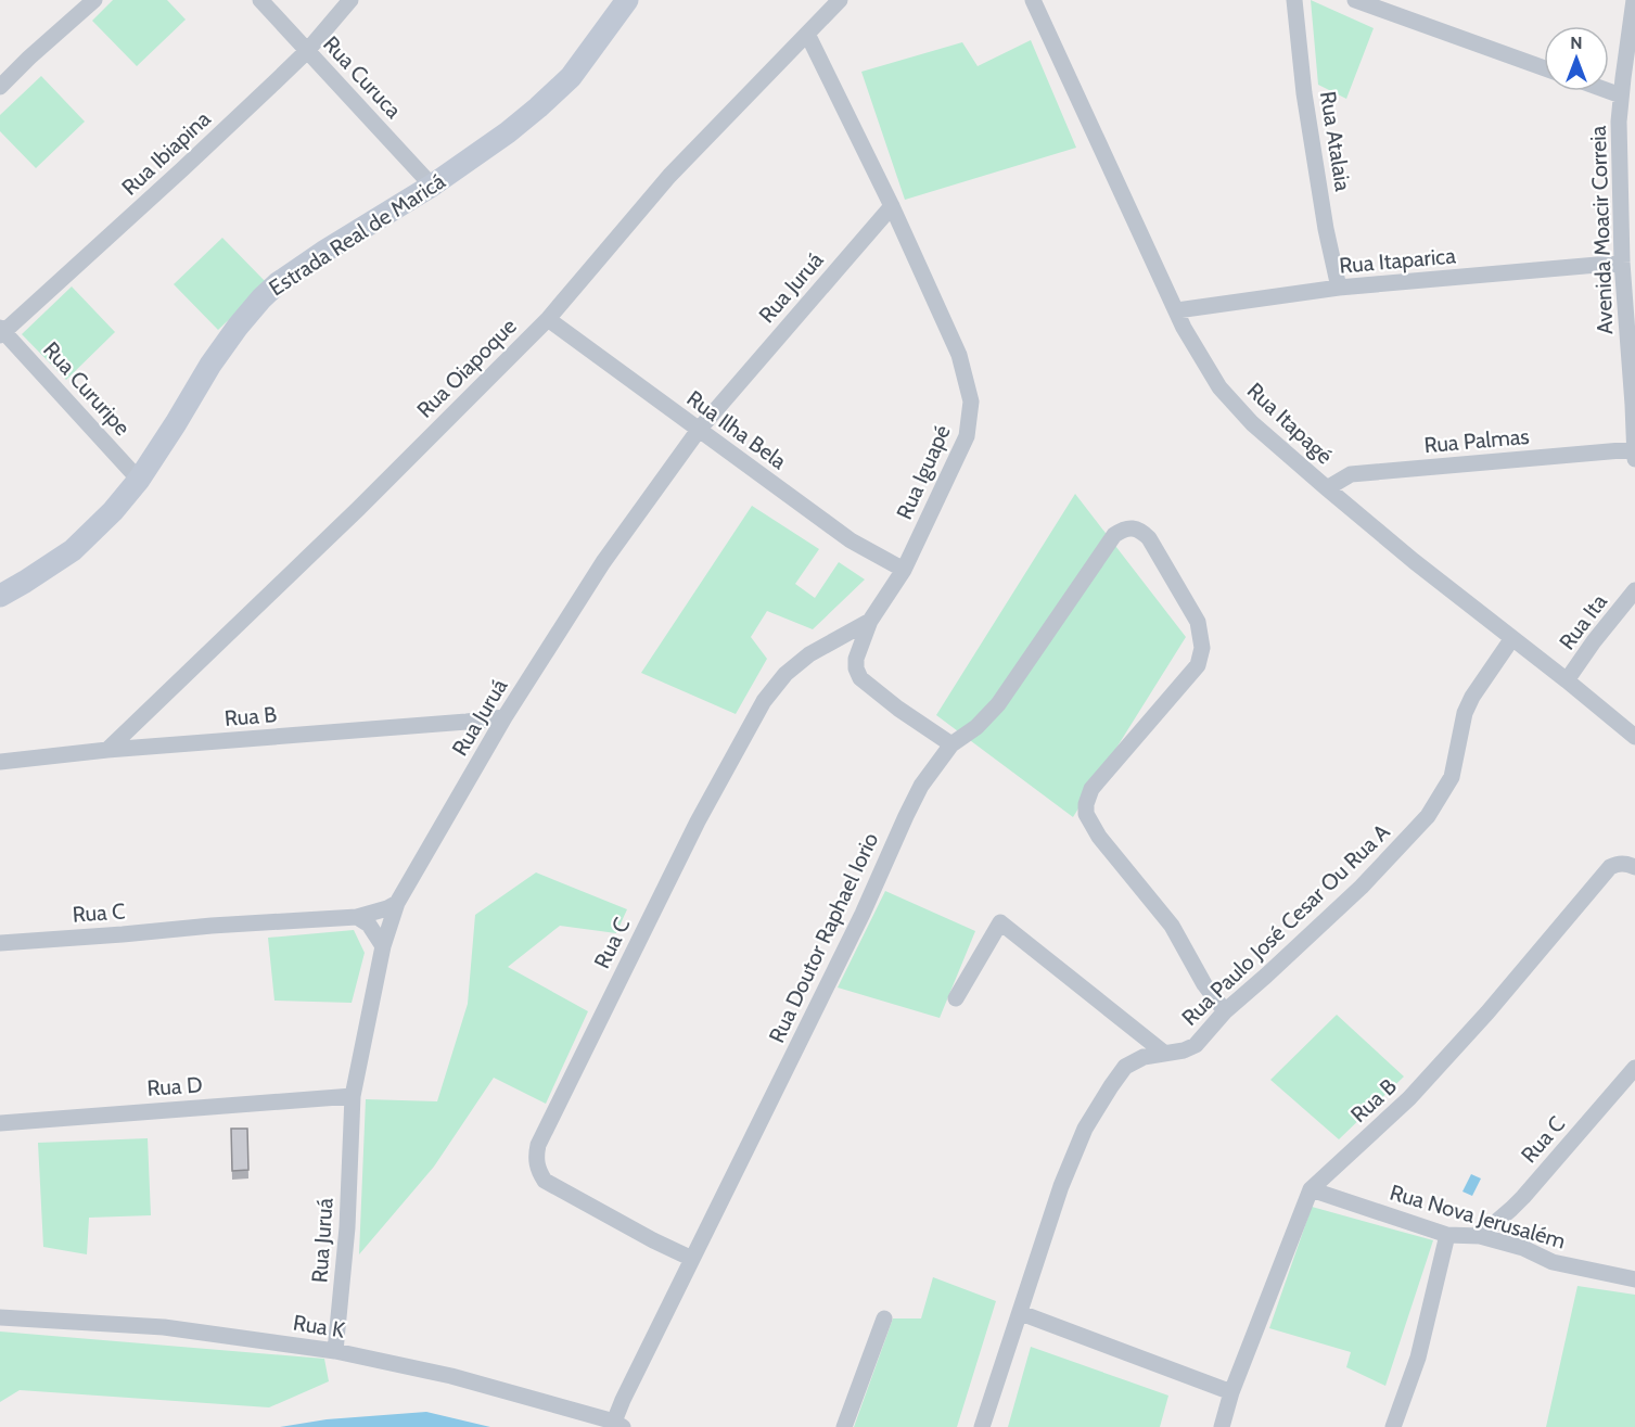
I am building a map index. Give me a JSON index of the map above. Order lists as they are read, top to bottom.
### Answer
{
  "streets": {
    "main road": ["Estrada Real de Maricá"],
    "street": [
      "Rua Curuca",
      "Rua Atalaia",
      "Rua Ibiapina",
      "Avenida Moacir Correia",
      "Rua Itaparica",
      "Rua Juruá",
      "Rua Oiapoque",
      "Rua Cururipe",
      "Rua Itapagé",
      "Rua Ilha Bela",
      "Rua Palmas",
      "Rua Iguapé",
      "Rua Ita",
      "Rua B",
      "Rua C",
      "Rua Paulo José Cesar Ou Rua A",
      "Rua Doutor Raphael Iorio",
      "Rua D",
      "Rua Nova Jerusalém",
      "Rua K"
    ]
  },
  "crossings": [
    ["Rua Curuca", "Rua Ibiapina"],
    ["Rua Curuca", "Estrada Real de Maricá"],
    ["Rua Atalaia", "Rua Itaparica"],
    ["Rua Ibiapina", "Rua Cururipe"],
    ["Avenida Moacir Correia", "Rua Itaparica"],
    ["Avenida Moacir Correia", "Rua Palmas"],
    ["Estrada Real de Maricá", "Rua Cururipe"],
    ["Rua Itaparica", "Rua Itapagé"],
    ["Rua Juruá", "Rua Ilha Bela"],
    ["Rua Juruá", "Rua Iguapé"],
    ["Rua Juruá", "Rua B"],
    ["Rua Juruá", "Rua C"],
    ["Rua Juruá", "Rua D"],
    ["Rua Juruá", "Rua K"],
    ["Rua Oiapoque", "Rua Ilha Bela"],
    ["Rua Oiapoque", "Rua Iguapé"],
    ["Rua Oiapoque", "Rua B"],
    ["Rua Itapagé", "Rua Palmas"],
    ["Rua Itapagé", "Rua Ita"],
    ["Rua Itapagé", "Rua Paulo José Cesar Ou Rua A"],
    ["Rua Ilha Bela", "Rua Iguapé"],
    ["Rua Iguapé", "Rua C"],
    ["Rua Iguapé", "Rua Doutor Raphael Iorio"],
    ["Rua B", "Rua Nova Jerusalém"],
    ["Rua C", "Rua Doutor Raphael Iorio"],
    ["Rua C", "Rua Nova Jerusalém"],
    ["Rua Paulo José Cesar Ou Rua A", "Rua Doutor Raphael Iorio"],
    ["Rua Doutor Raphael Iorio", "Rua K"]
  ],
  "north": "top"
}
